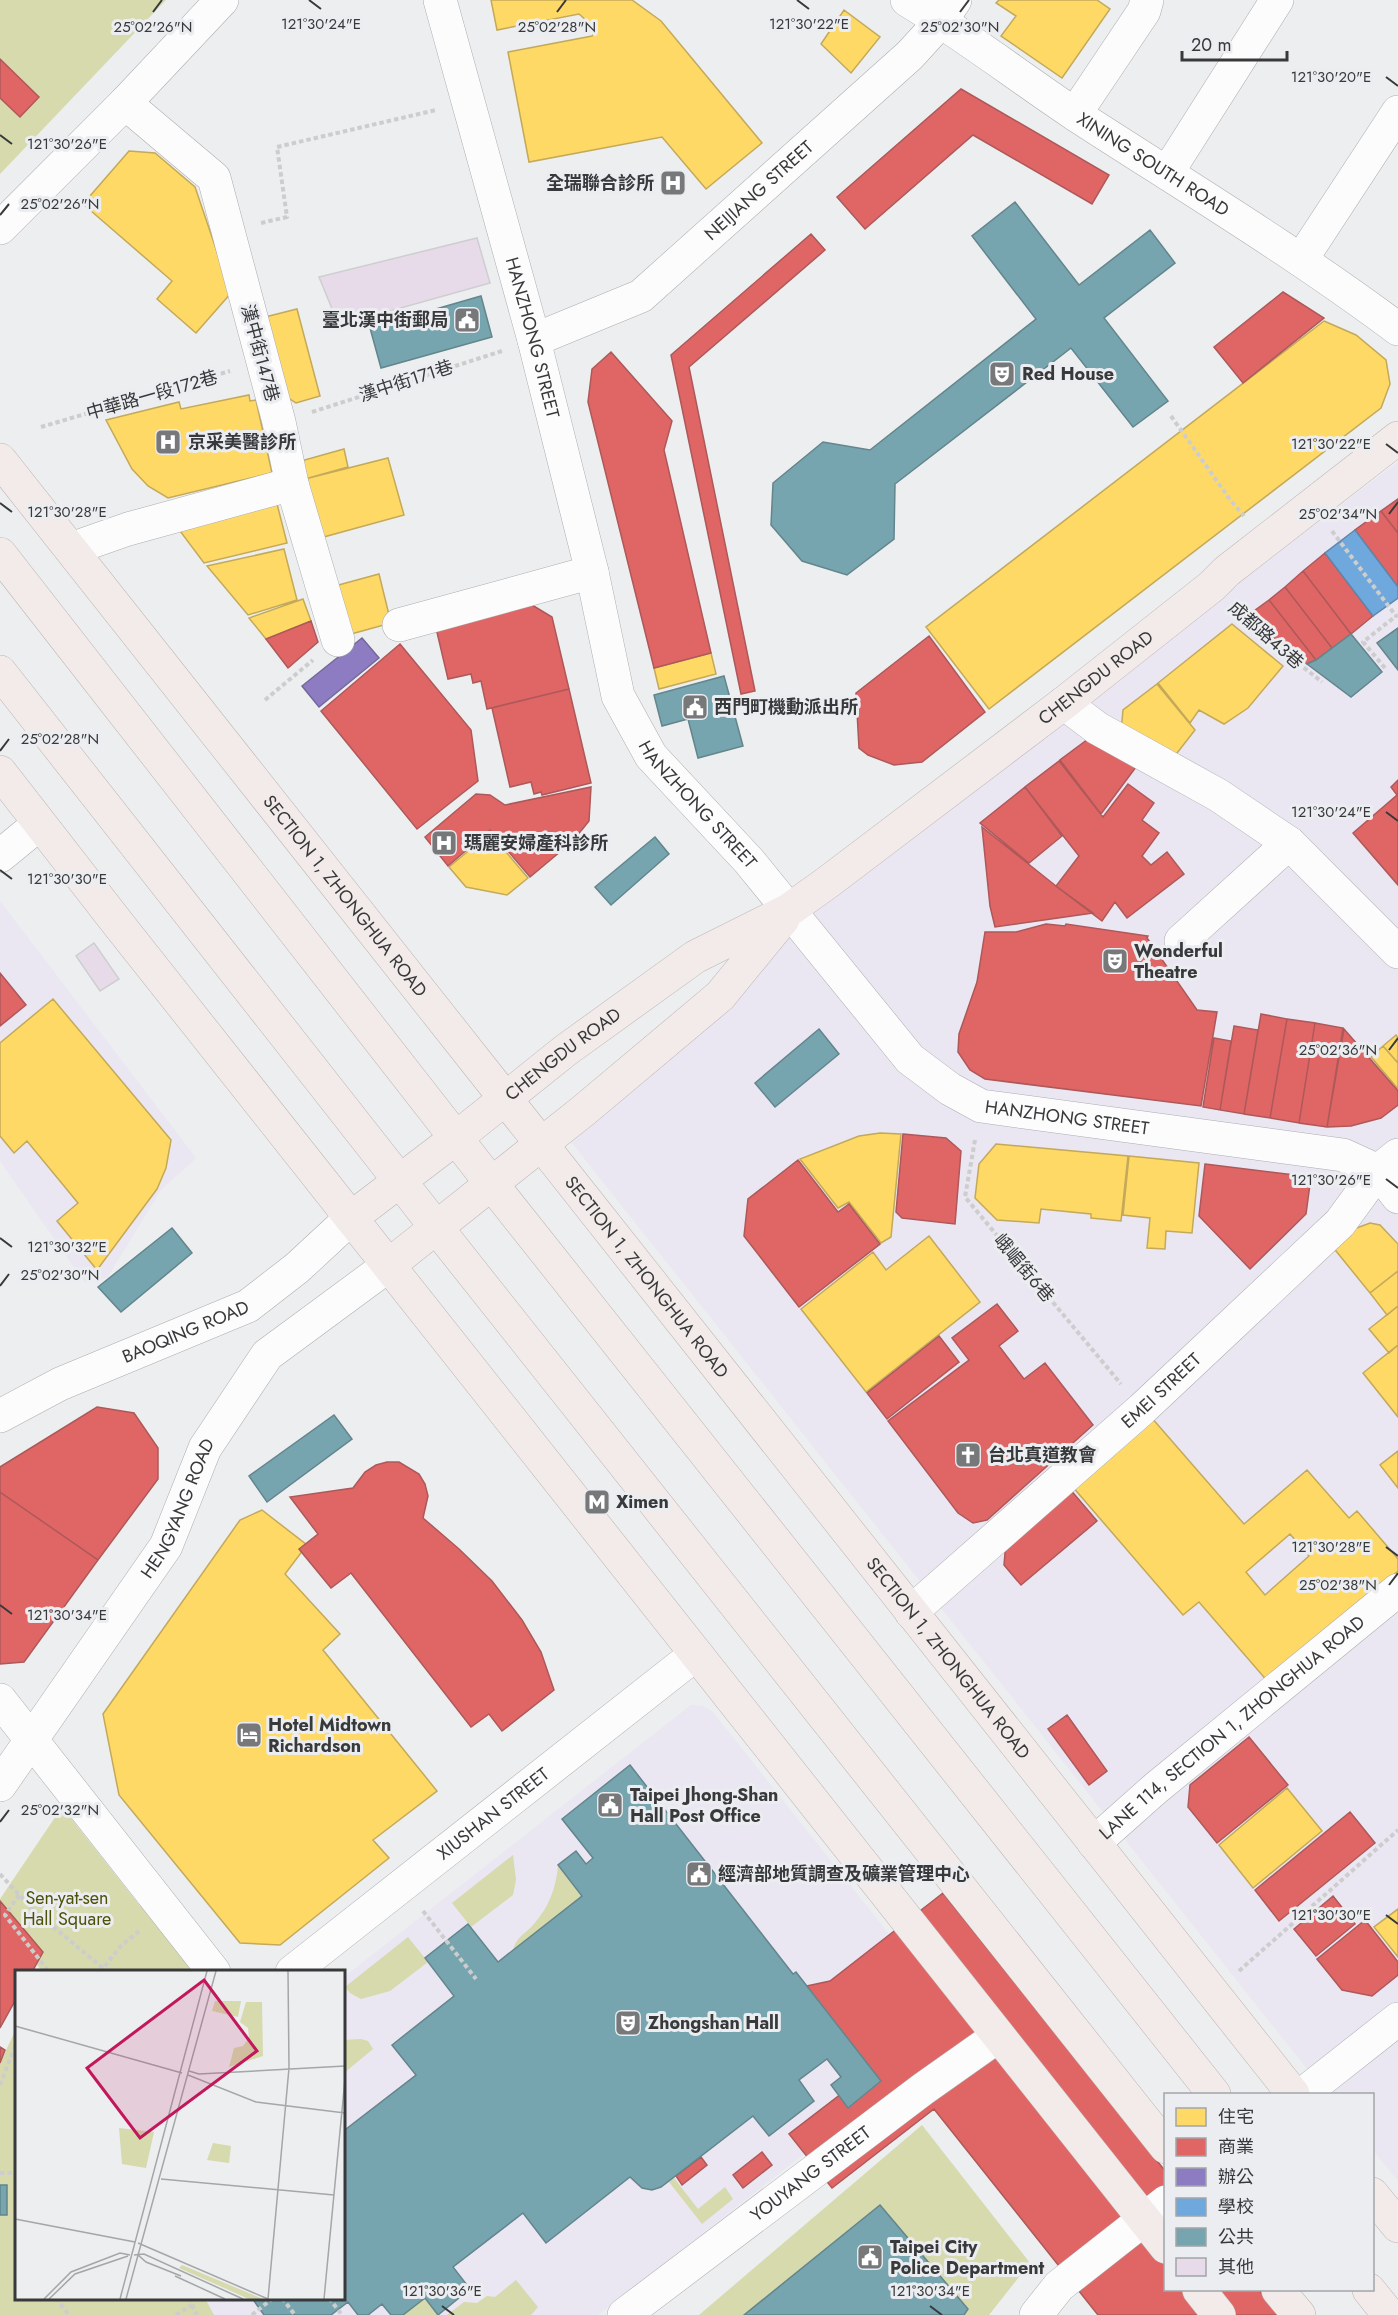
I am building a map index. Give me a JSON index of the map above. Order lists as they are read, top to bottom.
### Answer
{
  "streets": {
    "main road": ["CHENGDU ROAD", "SECTION 1, ZHONGHUA ROAD"],
    "street": [
      "XINING SOUTH ROAD",
      "NEIJIANG STREET",
      "HANZHONG STREET",
      "漢中街147巷",
      "BAOQING ROAD",
      "EMEI STREET",
      "HENGYANG ROAD",
      "LANE 114, SECTION 1, ZHONGHUA ROAD",
      "XIUSHAN STREET",
      "YOUYANG STREET"
    ],
    "path": [
      "漢中街171巷",
      "中華路一段172巷",
      "成都路43巷",
      "峨嵋街6巷"
    ]
  },
  "crossings": [
    ["XINING SOUTH ROAD", "NEIJIANG STREET"],
    ["NEIJIANG STREET", "HANZHONG STREET"],
    ["NEIJIANG STREET", "漢中街171巷"],
    ["HANZHONG STREET", "漢中街171巷"],
    ["HANZHONG STREET", "CHENGDU ROAD"],
    ["HANZHONG STREET", "峨嵋街6巷"],
    ["HANZHONG STREET", "EMEI STREET"],
    ["漢中街147巷", "漢中街171巷"],
    ["漢中街147巷", "中華路一段172巷"],
    ["成都路43巷", "CHENGDU ROAD"],
    ["CHENGDU ROAD", "SECTION 1, ZHONGHUA ROAD"],
    ["CHENGDU ROAD", "BAOQING ROAD"],
    ["CHENGDU ROAD", "HENGYANG ROAD"],
    ["SECTION 1, ZHONGHUA ROAD", "EMEI STREET"],
    ["SECTION 1, ZHONGHUA ROAD", "LANE 114, SECTION 1, ZHONGHUA ROAD"],
    ["峨嵋街6巷", "EMEI STREET"]
  ],
  "parks": ["Sen-yat-sen Hall Square"],
  "places": {
    "hospital": ["全瑞聯合診所", "京采美醫診所", "瑪麗安婦產科診所"],
    "public building": [
      "臺北漢中街郵局",
      "西門町機動派出所",
      "Taipei Jhong-Shan Hall Post Office",
      "經濟部地質調查及礦業管理中心",
      "Taipei City Police Department"
    ],
    "theatre": ["Red House", "Wonderful Theatre", "Zhongshan Hall"],
    "church": ["台北真道教會"],
    "metro station": ["Ximen"],
    "hotel": ["Hotel Midtown Richardson"]
  },
  "legend": [
    "住宅",
    "商業",
    "辦公",
    "學校",
    "公共",
    "其他"
  ],
  "scale_bar": "20 m",
  "coordinates": [
    "121°30'24\"E",
    "121°30'22\"E",
    "25°02'26\"N",
    "25°02'28\"N",
    "25°02'30\"N",
    "121°30'20\"E",
    "121°30'26\"E",
    "121°30'28\"E",
    "25°02'34\"N",
    "121°30'30\"E",
    "25°02'36\"N",
    "121°30'32\"E",
    "25°02'38\"N",
    "121°30'34\"E",
    "25°02'32\"N",
    "121°30'36\"E"
  ]
}
